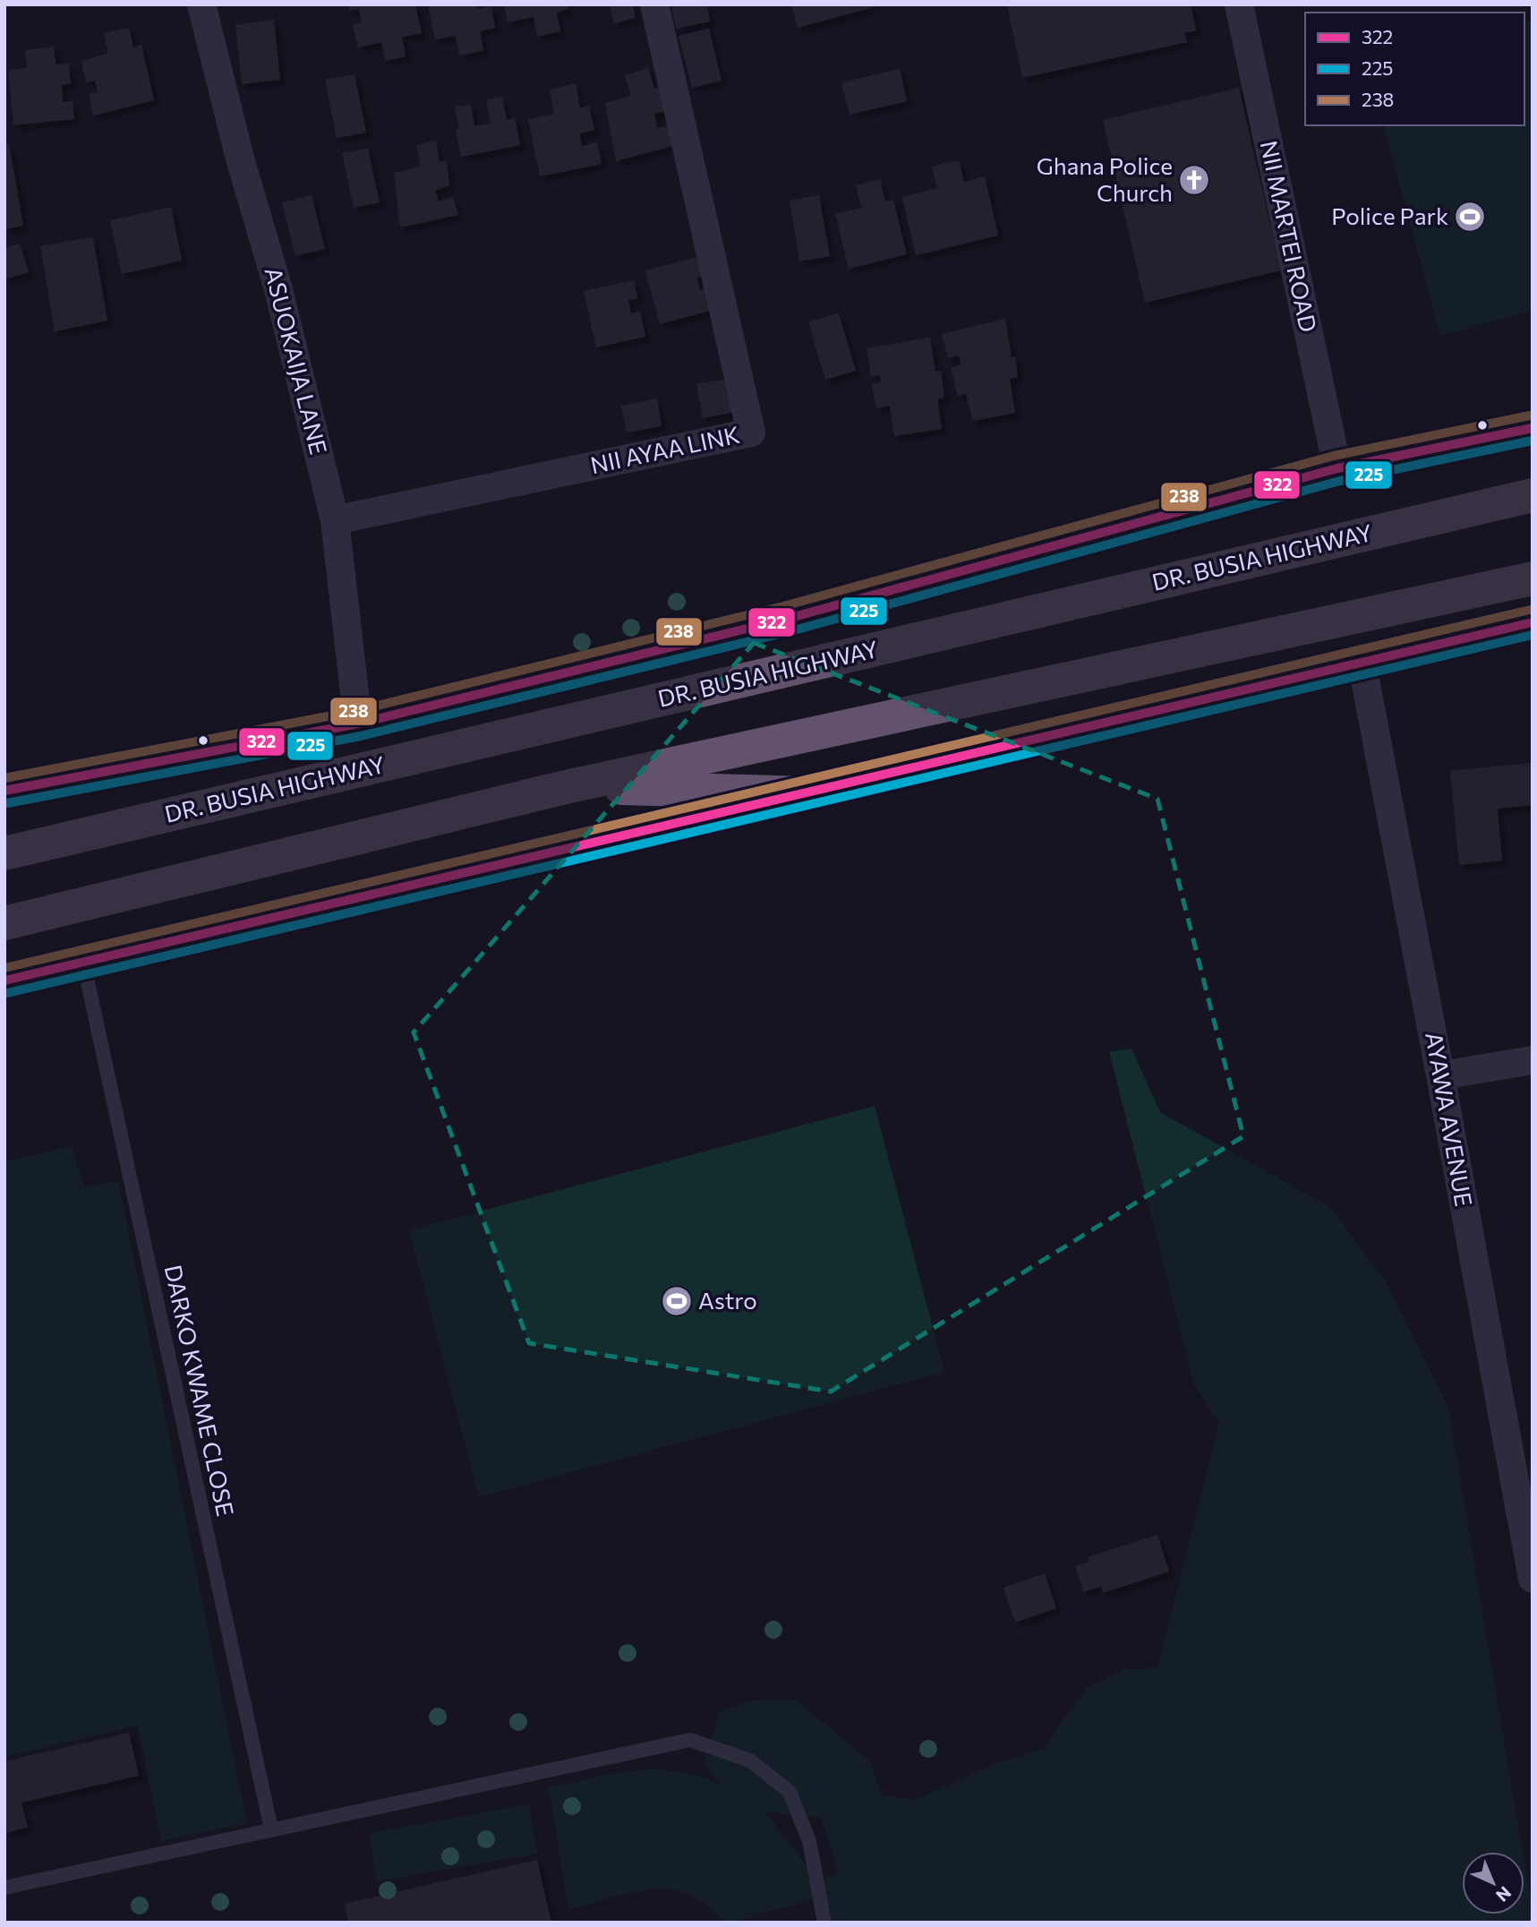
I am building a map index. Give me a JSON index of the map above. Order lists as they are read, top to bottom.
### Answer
{
  "streets": {
    "highway": ["DR. BUSIA HIGHWAY"],
    "street": [
      "NII MARTEI ROAD",
      "ASUOKAIJA LANE",
      "NII AYAA LINK",
      "AYAWA AVENUE"
    ],
    "lane": ["DARKO KWAME CLOSE"]
  },
  "crossings": [
    ["NII MARTEI ROAD", "DR. BUSIA HIGHWAY"],
    ["ASUOKAIJA LANE", "NII AYAA LINK"],
    ["ASUOKAIJA LANE", "DR. BUSIA HIGHWAY"]
  ],
  "places": {
    "church": ["Ghana Police Church"],
    "sports": ["Police Park", "Astro"]
  },
  "lines": ["transit line 238", "transit line 322", "transit line 225"],
  "legend": ["322", "225", "238"],
  "north": "bottom right"
}
